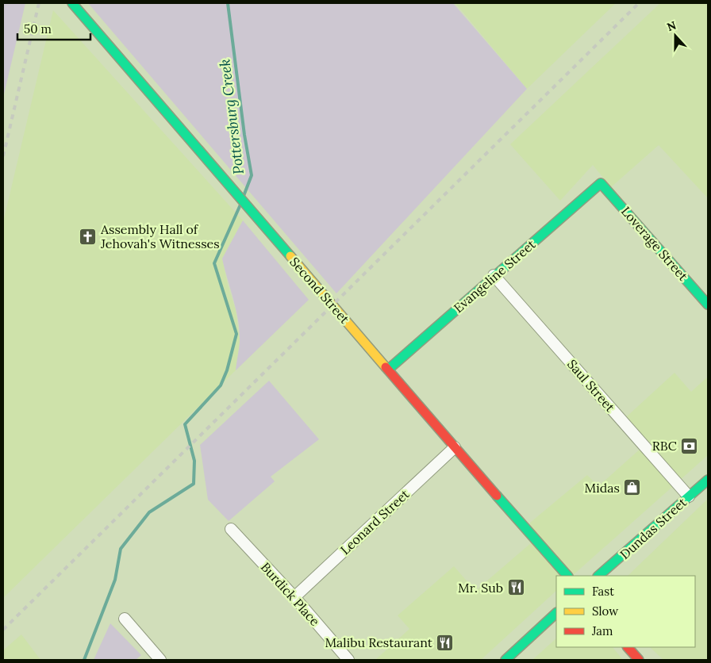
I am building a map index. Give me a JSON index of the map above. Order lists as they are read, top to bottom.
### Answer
{
  "streets": {
    "street": [
      "Loverage Street",
      "Evangeline Street",
      "Second Street",
      "Saul Street",
      "Leonard Street",
      "Dundas Street",
      "Burdick Place"
    ]
  },
  "crossings": [
    ["Loverage Street", "Evangeline Street"],
    ["Evangeline Street", "Second Street"],
    ["Evangeline Street", "Saul Street"],
    ["Second Street", "Leonard Street"],
    ["Saul Street", "Dundas Street"],
    ["Leonard Street", "Burdick Place"]
  ],
  "water": ["Pottersburg Creek"],
  "places": {
    "church": ["Assembly Hall of Jehovah's Witnesses"],
    "bank": ["RBC"],
    "shop": ["Midas"],
    "restaurant": ["Mr. Sub", "Malibu Restaurant"]
  },
  "legend": ["Fast", "Slow", "Jam"],
  "scale_bar": "50 m",
  "north": "top"
}
